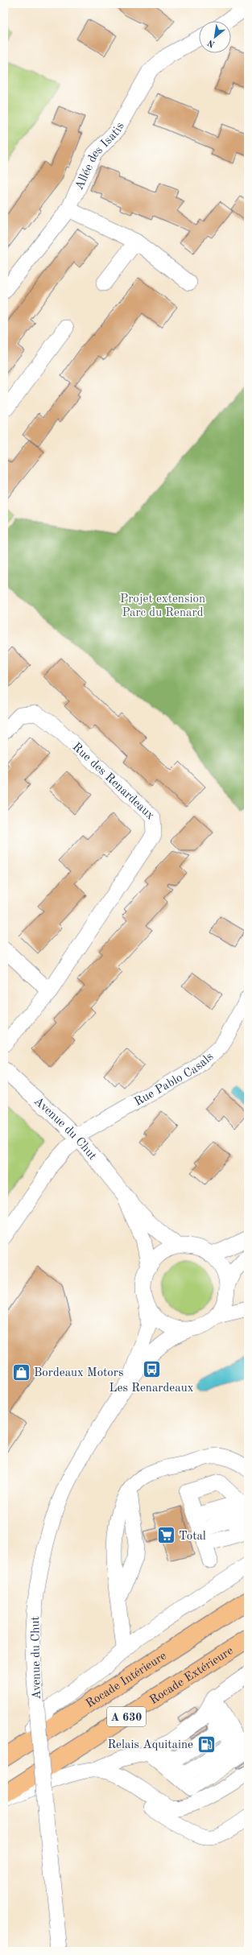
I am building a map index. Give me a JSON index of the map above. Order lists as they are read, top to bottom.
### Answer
{
  "streets": {
    "highway": ["Rocade Extérieure", "Rocade Intérieure", "A 630"],
    "street": [
      "Allée des Isatis",
      "Rue des Renardeaux",
      "Rue Pablo Casals",
      "Avenue du Chut"
    ]
  },
  "crossings": [
    ["Rue Pablo Casals", "Avenue du Chut"]
  ],
  "parks": ["Projet extension Parc du Renard"],
  "places": {
    "bus stop": ["Les Renardeaux"],
    "shop": ["Bordeaux Motors"],
    "supermarket": ["Total"],
    "fuel station": ["Relais Aquitaine"]
  },
  "north": "bottom left"
}
